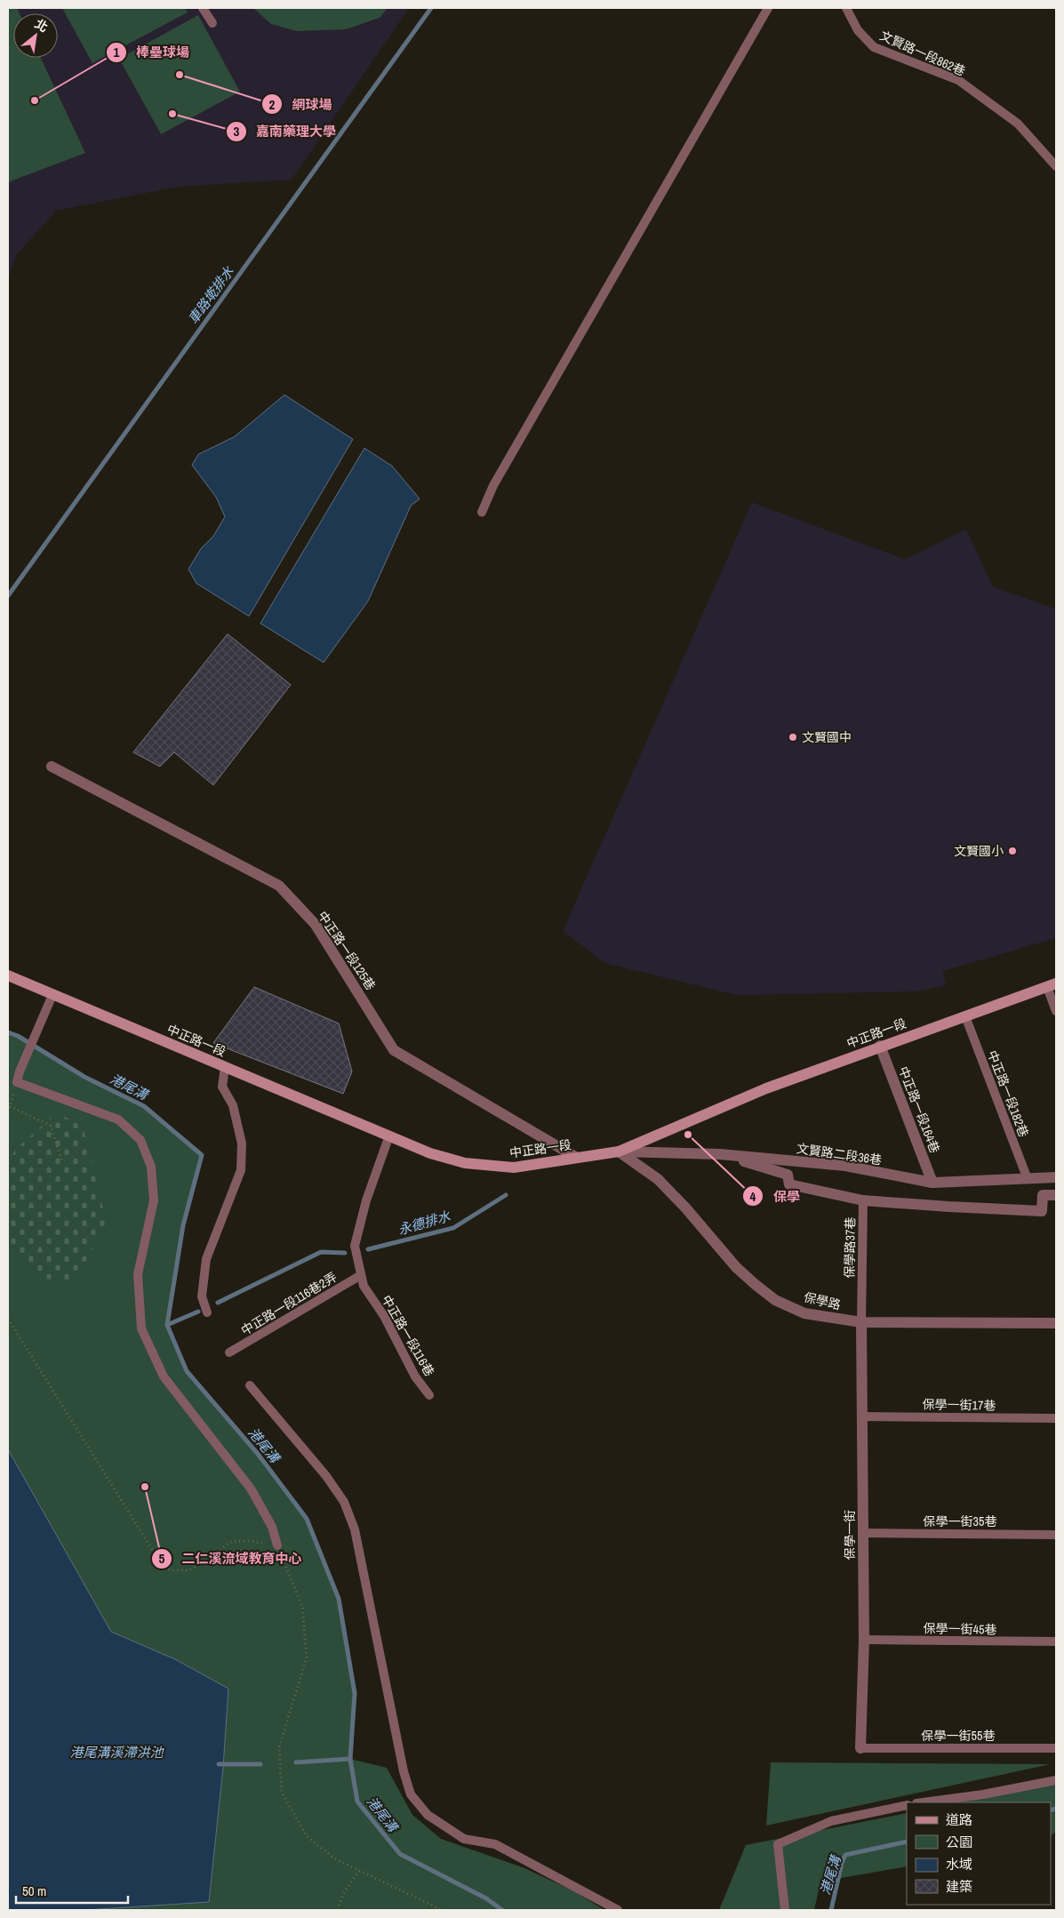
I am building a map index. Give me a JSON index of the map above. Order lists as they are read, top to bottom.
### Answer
{
  "streets": {
    "main road": ["中正路一段"],
    "street": [
      "中正路一段125巷",
      "中正路一段164巷",
      "文賢路二段36巷",
      "保學路",
      "保學一街"
    ],
    "lane": [
      "文賢路一段862巷",
      "中正路一段182巷",
      "保學路37巷",
      "中正路一段116巷2弄",
      "中正路一段116巷",
      "保學一街17巷",
      "保學一街35巷",
      "保學一街45巷",
      "保學一街55巷"
    ]
  },
  "crossings": [
    ["中正路一段125巷", "中正路一段"],
    ["中正路一段", "中正路一段182巷"],
    ["中正路一段", "中正路一段164巷"],
    ["中正路一段", "文賢路二段36巷"],
    ["中正路一段", "保學路"],
    ["中正路一段", "中正路一段116巷"],
    ["中正路一段182巷", "文賢路二段36巷"],
    ["中正路一段164巷", "文賢路二段36巷"],
    ["文賢路二段36巷", "保學路"],
    ["保學路37巷", "保學路"],
    ["保學路37巷", "保學一街"],
    ["保學路", "保學一街"],
    ["中正路一段116巷2弄", "中正路一段116巷"],
    ["保學一街17巷", "保學一街"],
    ["保學一街35巷", "保學一街"],
    ["保學一街", "保學一街45巷"],
    ["保學一街", "保學一街55巷"]
  ],
  "water": [
    "車路墘排水",
    "港尾溝",
    "永德排水",
    "港尾溝溪滯洪池"
  ],
  "places": [
    "網球場",
    "棒壘球場",
    "嘉南藥理大學",
    "文賢國中",
    "文賢國小",
    "保學",
    "二仁溪流域教育中心"
  ],
  "legend": [
    "道路",
    "公園",
    "水域",
    "建築"
  ],
  "scale_bar": "50 m",
  "north": "top right"
}
